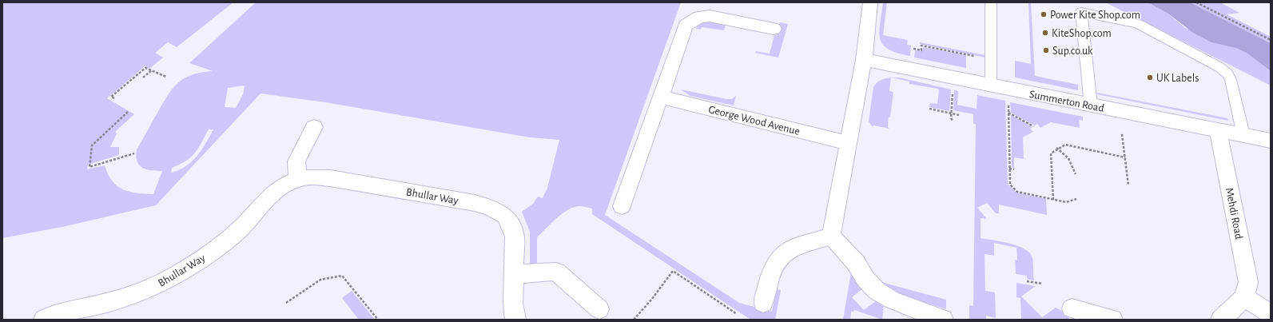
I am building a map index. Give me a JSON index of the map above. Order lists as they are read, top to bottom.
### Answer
{
  "streets": {
    "street": [
      "Summerton Road",
      "George Wood Avenue",
      "Bhullar Way",
      "Mehdi Road"
    ]
  },
  "crossings": [
    ["Summerton Road", "Mehdi Road"]
  ],
  "places": [
    "Power Kite Shop.com",
    "KiteShop.com",
    "Sup.co.uk",
    "UK Labels"
  ]
}
